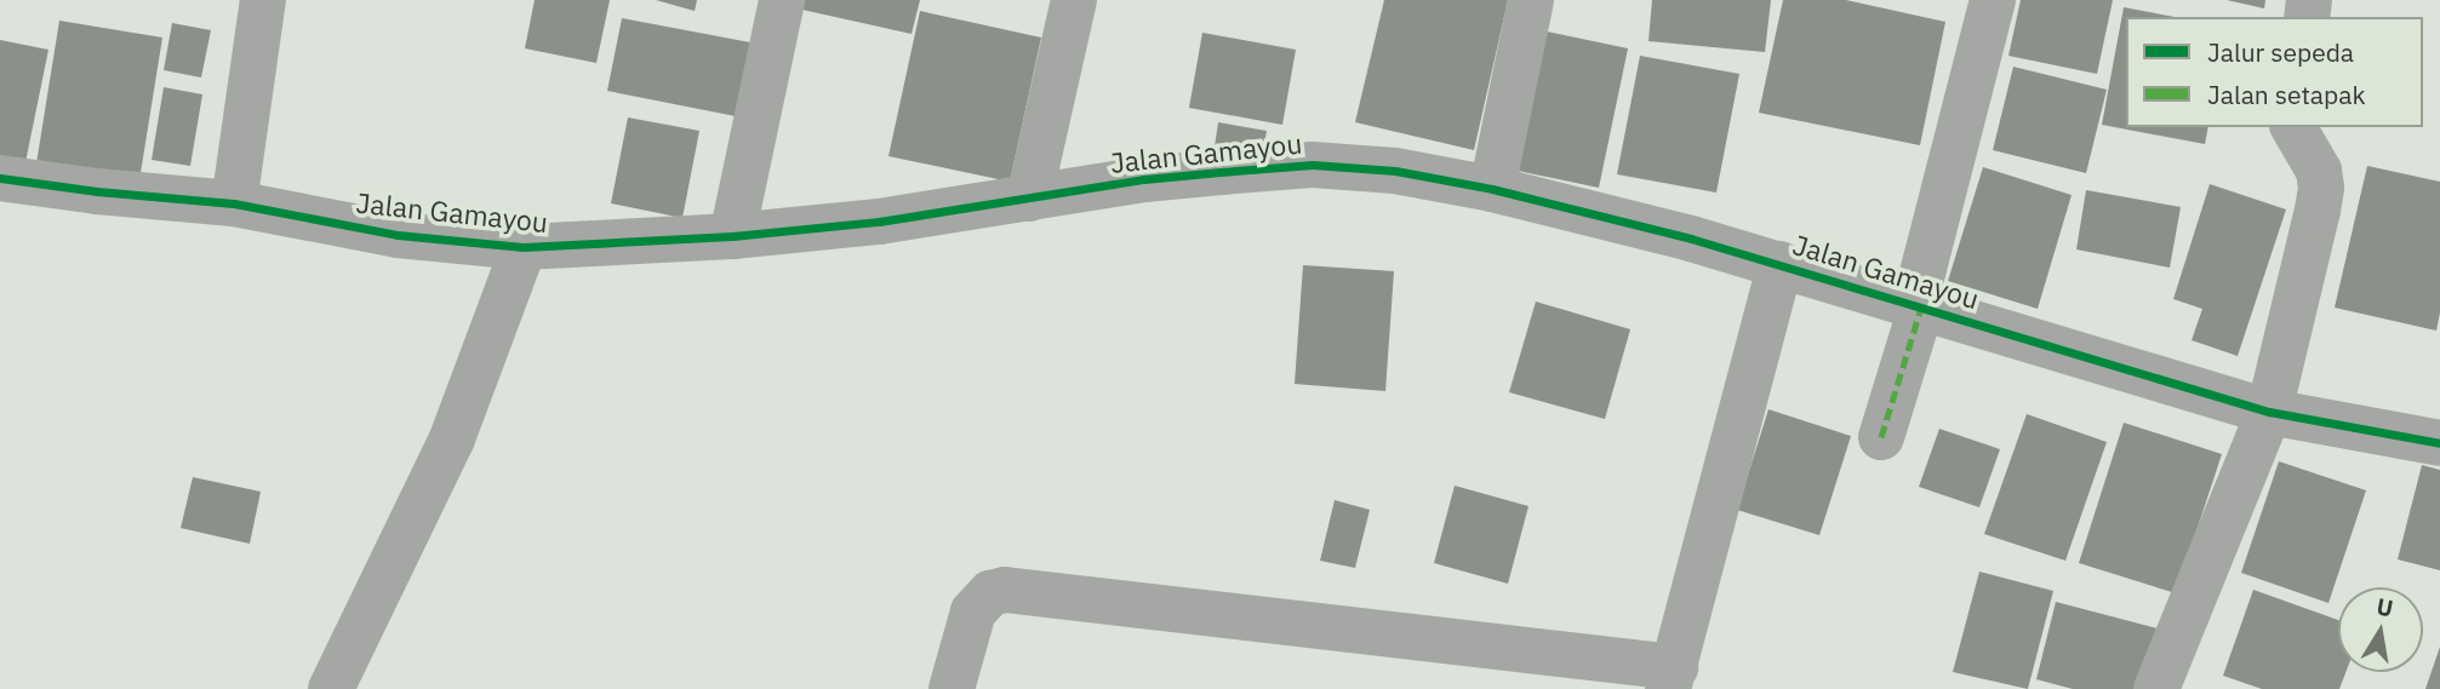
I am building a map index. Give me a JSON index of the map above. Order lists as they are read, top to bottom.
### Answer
{
  "streets": {
    "street": ["Jalan Gamayou"]
  },
  "legend": ["Jalur sepeda", "Jalan setapak"],
  "north": "top"
}
